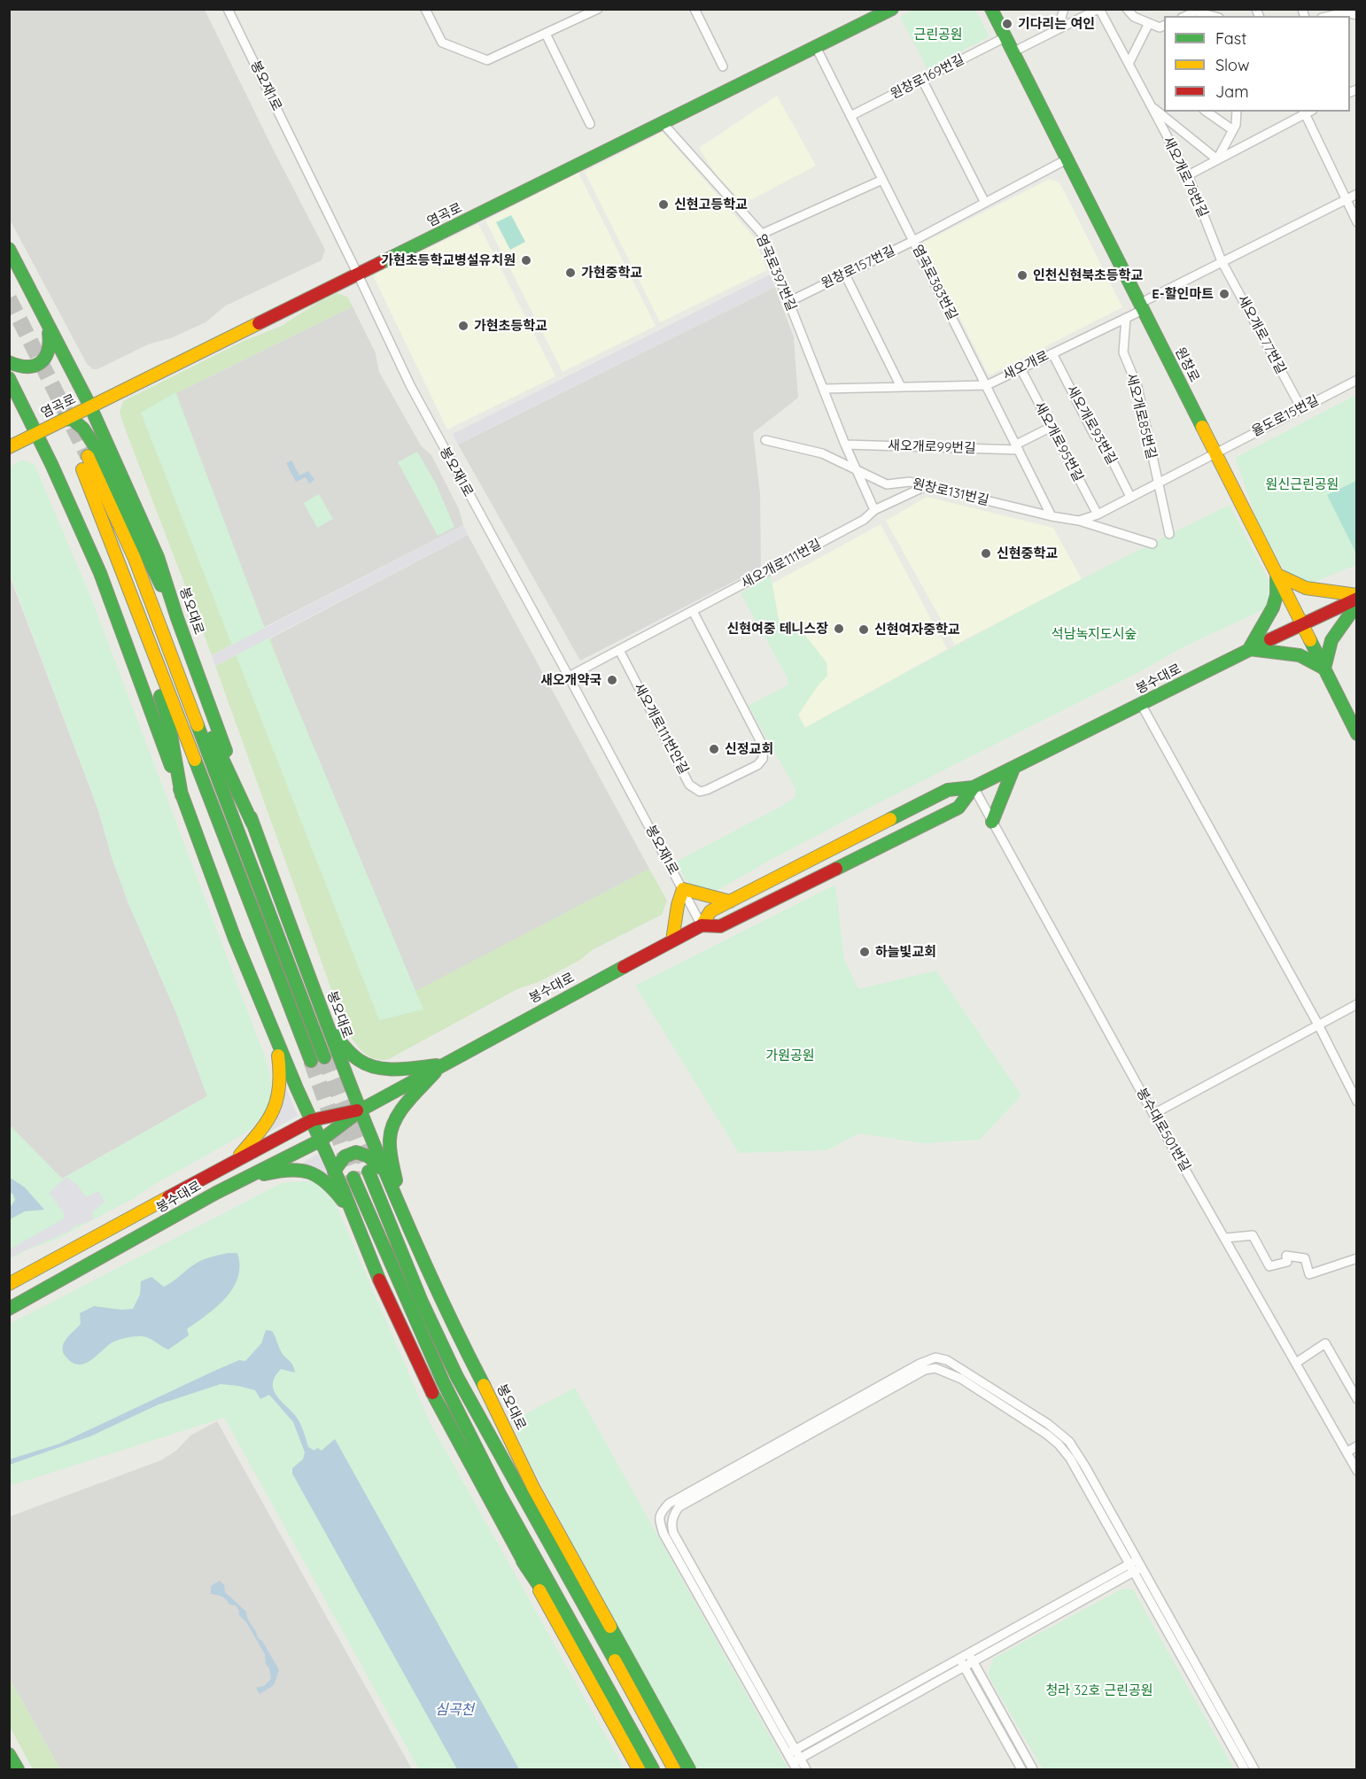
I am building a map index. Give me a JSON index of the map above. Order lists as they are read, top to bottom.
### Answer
{
  "streets": {
    "main road": [
      "염곡로",
      "원창로",
      "봉오대로",
      "봉수대로"
    ],
    "street": [
      "원창로169번길",
      "봉오재1로",
      "새오개로78번길",
      "원창로157번길",
      "염곡로397번길",
      "염곡로383번길",
      "새오개로77번길",
      "새오개로",
      "새오개로85번길",
      "율도로15번길",
      "새오개로93번길",
      "새오개로95번길",
      "새오개로99번길",
      "원창로131번길",
      "새오개로111번길",
      "새오개로111번안길",
      "봉수대로501번길"
    ]
  },
  "crossings": [
    ["원창로169번길", "염곡로383번길"],
    ["원창로169번길", "원창로"],
    ["봉오재1로", "염곡로"],
    ["봉오재1로", "새오개로111번길"],
    ["봉오재1로", "봉수대로"],
    ["새오개로78번길", "새오개로77번길"],
    ["새오개로78번길", "새오개로"],
    ["염곡로", "염곡로397번길"],
    ["염곡로", "염곡로383번길"],
    ["염곡로", "봉오대로"],
    ["원창로157번길", "염곡로397번길"],
    ["원창로157번길", "염곡로383번길"],
    ["원창로157번길", "원창로"],
    ["염곡로397번길", "새오개로"],
    ["염곡로383번길", "새오개로"],
    ["새오개로77번길", "새오개로"],
    ["새오개로77번길", "율도로15번길"],
    ["원창로", "새오개로"],
    ["원창로", "율도로15번길"],
    ["원창로", "원창로131번길"],
    ["원창로", "봉수대로"],
    ["새오개로", "새오개로85번길"],
    ["새오개로", "새오개로93번길"],
    ["새오개로", "새오개로95번길"],
    ["새오개로85번길", "원창로131번길"],
    ["율도로15번길", "원창로131번길"],
    ["새오개로93번길", "원창로131번길"],
    ["새오개로95번길", "원창로131번길"],
    ["원창로131번길", "새오개로111번길"],
    ["새오개로111번길", "새오개로111번안길"],
    ["봉오대로", "봉수대로"],
    ["봉수대로", "봉수대로501번길"]
  ],
  "water": ["심곡천"],
  "parks": [
    "근린공원",
    "원신근린공원",
    "석남녹지도시숲",
    "가원공원",
    "청라 32호 근린공원"
  ],
  "places": [
    "기다리는 여인",
    "신현고등학교",
    "가현초등학교병설유치원",
    "가현중학교",
    "인천신현북초등학교",
    "E-할인마트",
    "가현초등학교",
    "신현중학교",
    "신현여중 테니스장",
    "신현여자중학교",
    "새오개약국",
    "신정교회",
    "하늘빛교회"
  ],
  "legend": ["Fast", "Slow", "Jam"]
}
